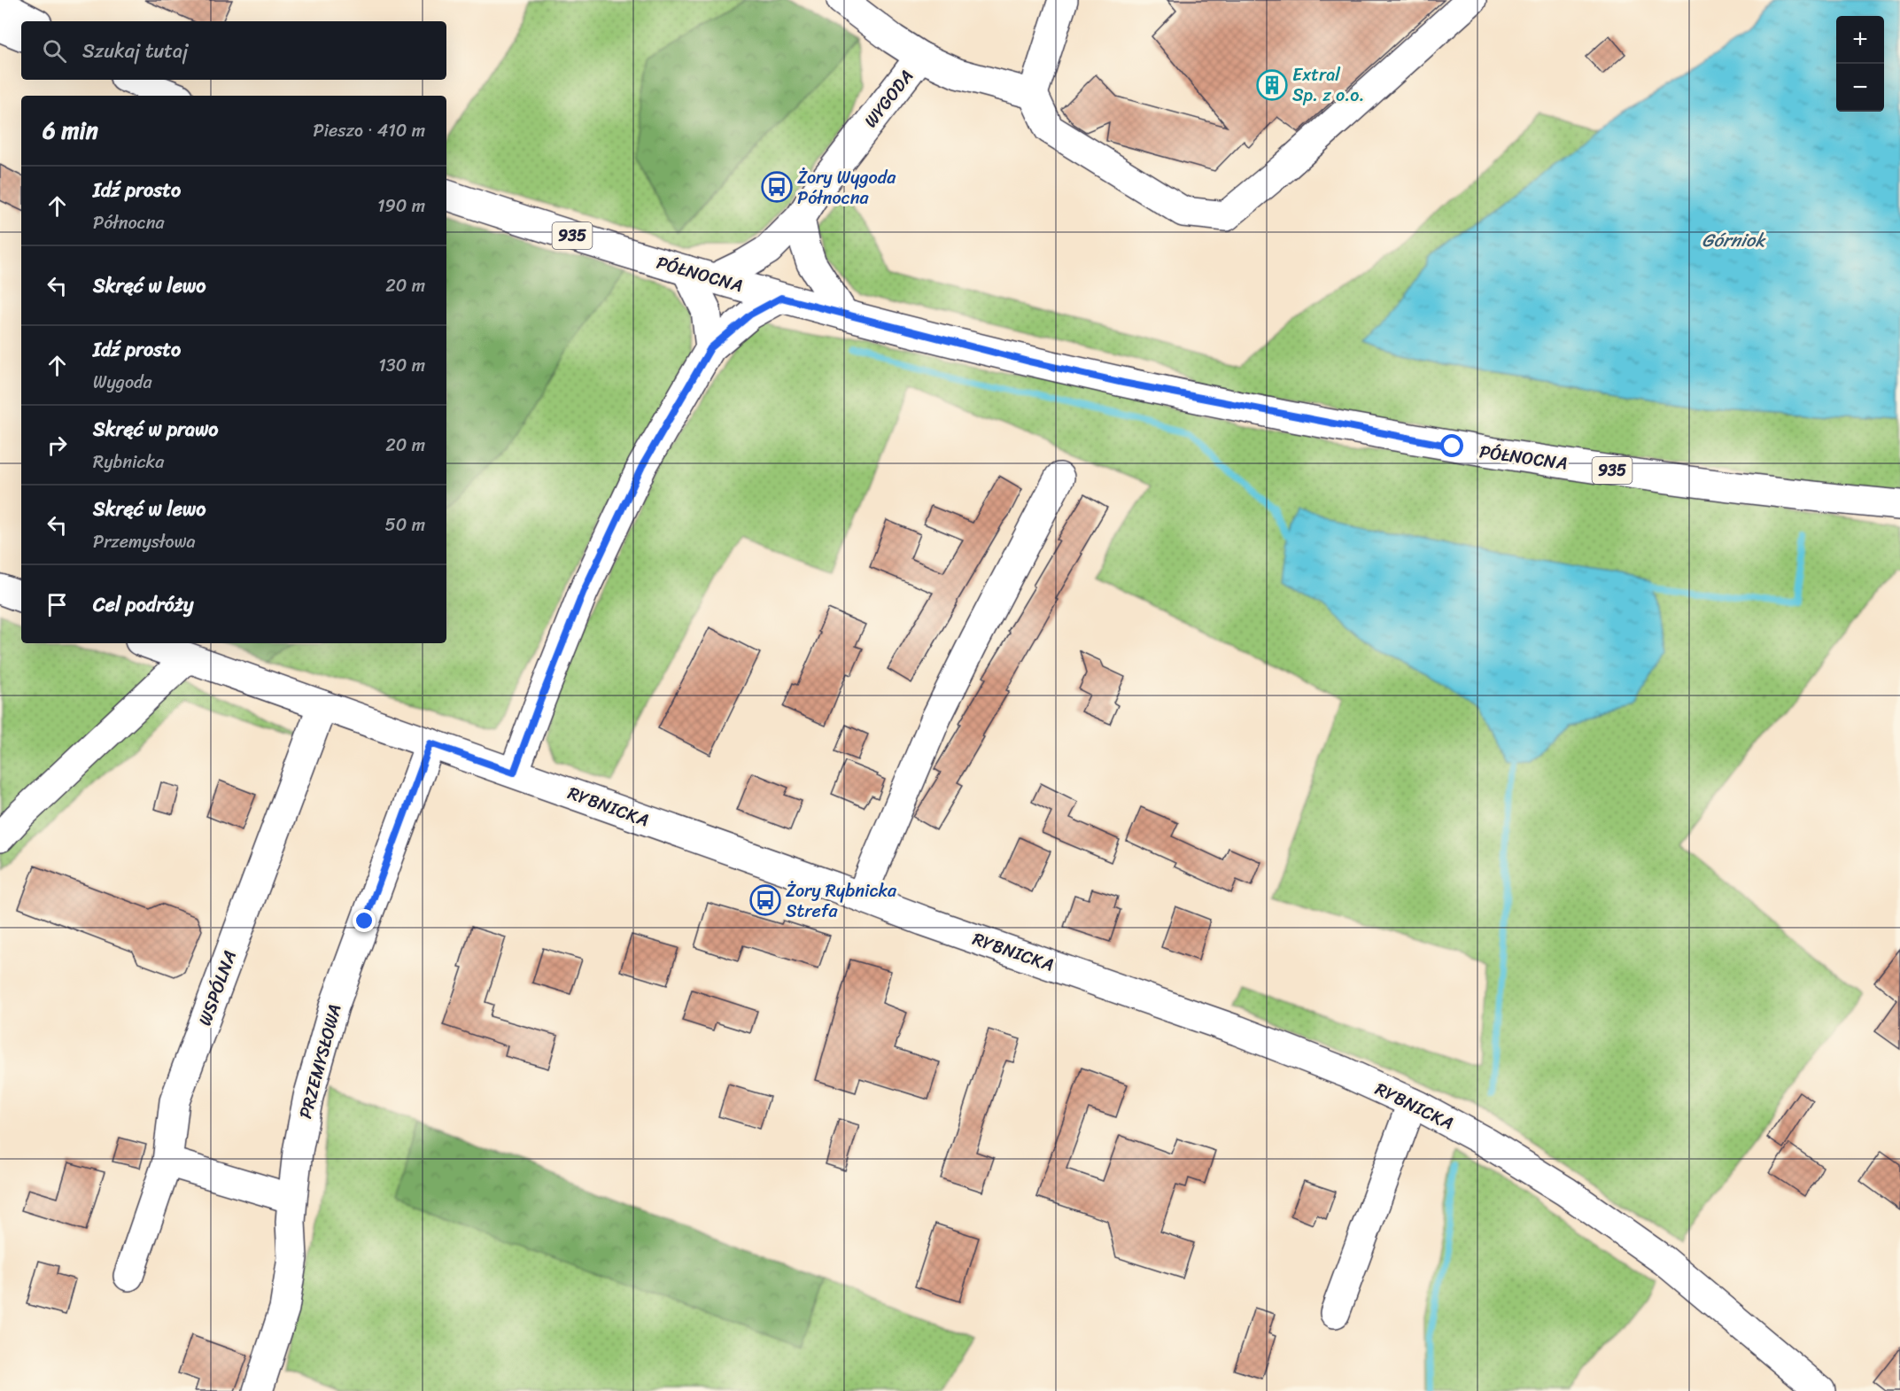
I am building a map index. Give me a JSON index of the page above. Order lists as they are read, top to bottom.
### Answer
{
  "streets": {
    "street": [
      "WYGODA",
      "935",
      "PÓŁNOCNA",
      "RYBNICKA",
      "WSPÓLNA",
      "PRZEMYSŁOWA"
    ]
  },
  "crossings": [
    ["WYGODA", "PÓŁNOCNA"],
    ["RYBNICKA", "WSPÓLNA"],
    ["RYBNICKA", "PRZEMYSŁOWA"]
  ],
  "water": ["Górniok"],
  "places": {
    "building": ["Extral Sp. z o.o."],
    "bus stop": ["Żory Wygoda Północna", "Żory Rybnicka Strefa"]
  },
  "page": {
    "map_buttons": ["+", "−"],
    "search": "Szukaj tutaj",
    "heading": ["6 min", "Pieszo · 410 m"],
    "list": [
      ["Idź prosto", "Północna", "190 m"],
      ["Skręć w lewo", "20 m"],
      ["Idź prosto", "Wygoda", "130 m"],
      ["Skręć w prawo", "Rybnicka", "20 m"],
      ["Skręć w lewo", "Przemysłowa", "50 m"],
      "Cel podróży"
    ]
  }
}
